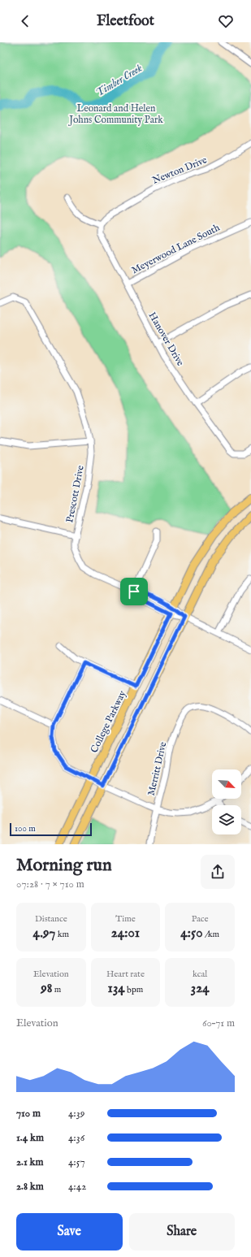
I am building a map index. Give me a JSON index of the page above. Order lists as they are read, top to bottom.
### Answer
{
  "streets": {
    "main road": ["College Parkway"],
    "street": [
      "Newton Drive",
      "Meyerwood Lane South",
      "Hanover Drive",
      "Prescott Drive",
      "Merritt Drive"
    ]
  },
  "crossings": [
    ["Newton Drive", "Hanover Drive"],
    ["Meyerwood Lane South", "Hanover Drive"],
    ["Prescott Drive", "College Parkway"]
  ],
  "water": ["Timber Creek"],
  "parks": ["Leonard and Helen Johns Community Park"],
  "scale_bar": "100 m",
  "north": "bottom right",
  "page": {
    "header": "Fleetfoot",
    "scale": "100 m",
    "heading": ["Morning run", "07:28 · 7 × 710 m"],
    "stats": [
      ["Distance", "4.97 km"],
      ["Time", "24:01"],
      ["Pace", "4:50 /km"],
      ["Elevation", "98 m"],
      ["Heart rate", "134 bpm"],
      ["kcal", "324"]
    ],
    "chart": ["Elevation", "60–71 m"],
    "list": [
      {
        "name": "710 m",
        "note": "4:39"
      },
      {
        "name": "1.4 km",
        "note": "4:36"
      },
      {
        "name": "2.1 km",
        "note": "4:57"
      },
      {
        "name": "2.8 km",
        "note": "4:42"
      }
    ],
    "buttons": ["Save", "Share"]
  }
}
